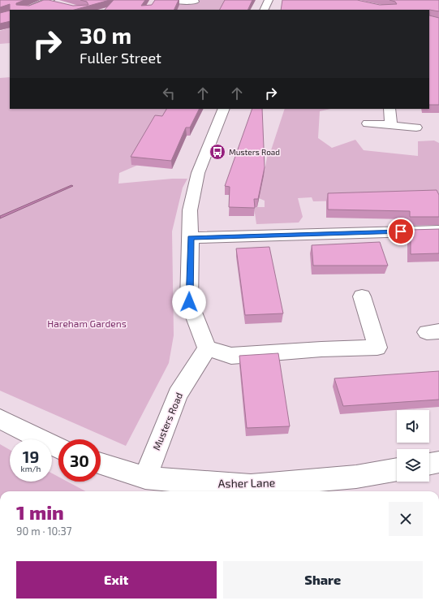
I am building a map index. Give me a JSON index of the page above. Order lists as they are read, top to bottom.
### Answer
{
  "streets": {
    "street": ["Musters Road", "Asher Lane"]
  },
  "crossings": [
    ["Musters Road", "Asher Lane"]
  ],
  "parks": ["Hareham Gardens"],
  "places": {
    "bus stop": ["Musters Road"]
  },
  "page": {
    "turn": ["30 m", "Fuller Street"],
    "speed": "19 km/h",
    "limit": "30",
    "heading": ["1 min", "90 m · 10:37"],
    "buttons": ["Exit", "Share"]
  }
}
